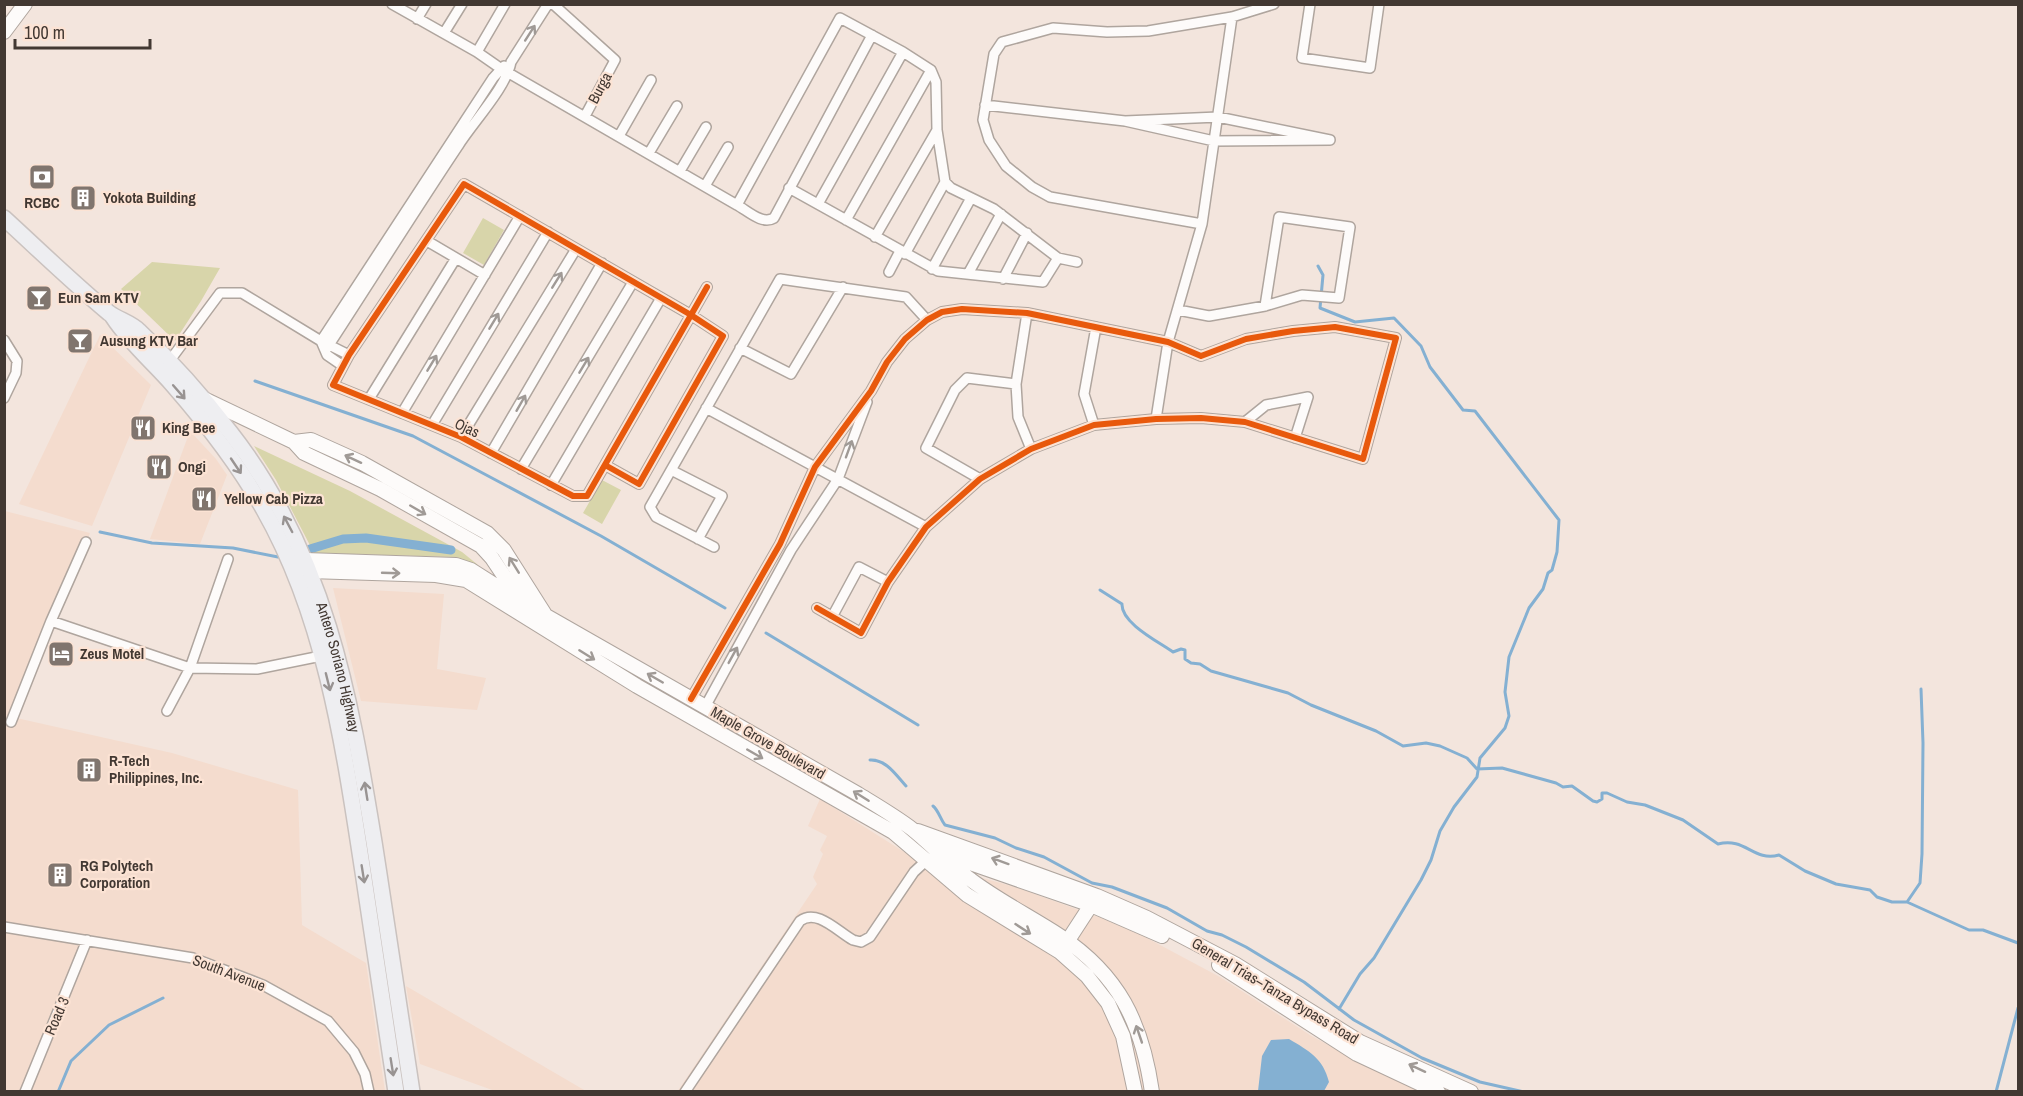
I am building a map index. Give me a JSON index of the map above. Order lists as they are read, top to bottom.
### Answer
{
  "streets": {
    "main road": ["Antero Soriano Highway", "Maple Grove Boulevard", "General Trias–Tanza Bypass Road"],
    "street": [
      "Burga",
      "Ojas",
      "South Avenue",
      "Road 3"
    ]
  },
  "crossings": [
    ["Antero Soriano Highway", "Maple Grove Boulevard"],
    ["Maple Grove Boulevard", "General Trias–Tanza Bypass Road"],
    ["South Avenue", "Road 3"]
  ],
  "places": {
    "bank": ["RCBC"],
    "building": ["Yokota Building", "R-Tech Philippines, Inc.", "RG Polytech Corporation"],
    "bar": ["Eun Sam KTV", "Ausung KTV Bar"],
    "restaurant": ["King Bee", "Ongi", "Yellow Cab Pizza"],
    "hotel": ["Zeus Motel"]
  },
  "scale_bar": "100 m"
}
